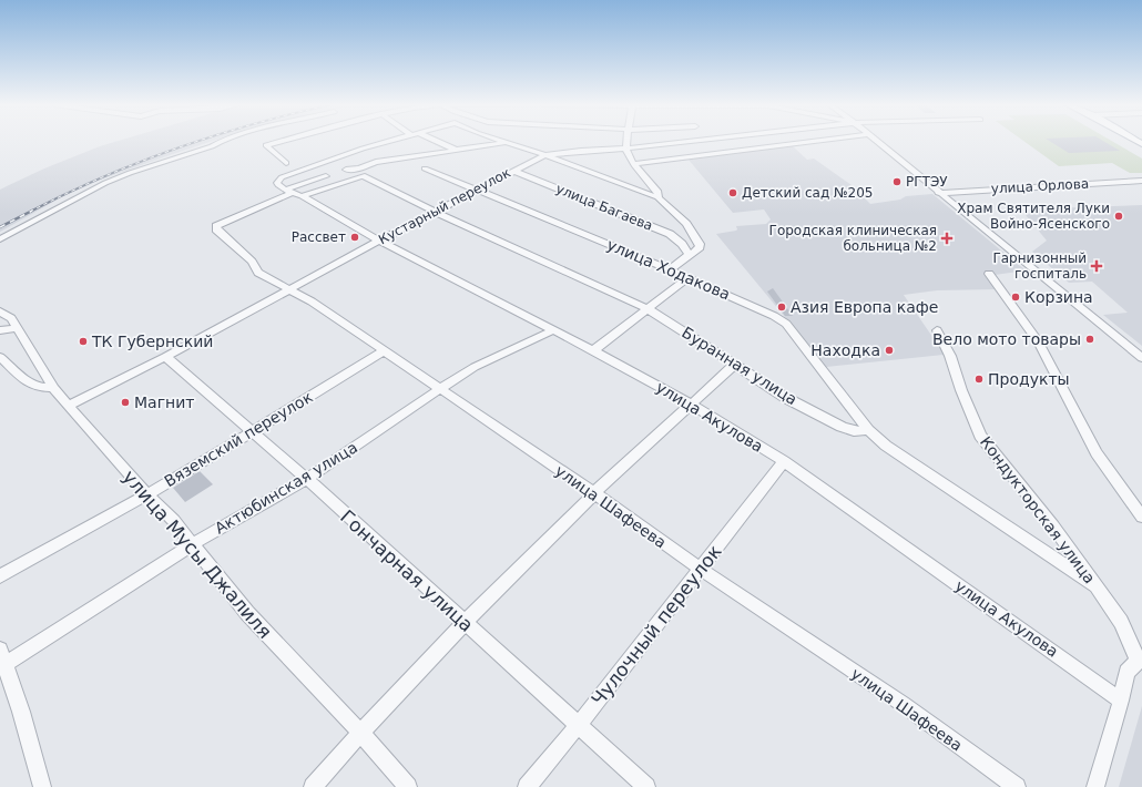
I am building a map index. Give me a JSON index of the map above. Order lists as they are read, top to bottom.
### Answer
{
  "streets": {
    "street": [
      "улица Орлова",
      "Кустарный переулок",
      "улица Багаева",
      "улица Ходакова",
      "Буранная улица",
      "улица Акулова",
      "Вяземский переулок",
      "Актюбинская улица",
      "улица Шафеева",
      "Кондукторская улица",
      "улица Мусы Джалиля",
      "Гончарная улица",
      "Чулочный переулок"
    ]
  },
  "crossings": [
    ["Кустарный переулок", "улица Багаева"],
    ["Кустарный переулок", "улица Ходакова"],
    ["Кустарный переулок", "Буранная улица"],
    ["Кустарный переулок", "улица Акулова"],
    ["Кустарный переулок", "улица Шафеева"],
    ["Кустарный переулок", "улица Мусы Джалиля"],
    ["Кустарный переулок", "Гончарная улица"],
    ["улица Ходакова", "Буранная улица"],
    ["Буранная улица", "улица Акулова"],
    ["Буранная улица", "улица Шафеева"],
    ["улица Акулова", "Актюбинская улица"],
    ["улица Акулова", "улица Шафеева"],
    ["улица Акулова", "Чулочный переулок"],
    ["Вяземский переулок", "улица Шафеева"],
    ["Вяземский переулок", "улица Мусы Джалиля"],
    ["Вяземский переулок", "Гончарная улица"],
    ["Актюбинская улица", "улица Шафеева"],
    ["Актюбинская улица", "улица Мусы Джалиля"],
    ["Актюбинская улица", "Гончарная улица"],
    ["улица Шафеева", "Чулочный переулок"],
    ["Гончарная улица", "Чулочный переулок"]
  ],
  "places": {
    "other": [
      "РГТЭУ",
      "Детский сад №205",
      "Храм Святителя Луки Войно-Ясенского",
      "Рассвет",
      "Корзина",
      "Азия Европа кафе",
      "Вело мото товары",
      "ТК Губернский",
      "Находка",
      "Продукты",
      "Магнит"
    ],
    "health": ["Городская клиническая больница №2", "Гарнизонный госпиталь"]
  }
}
